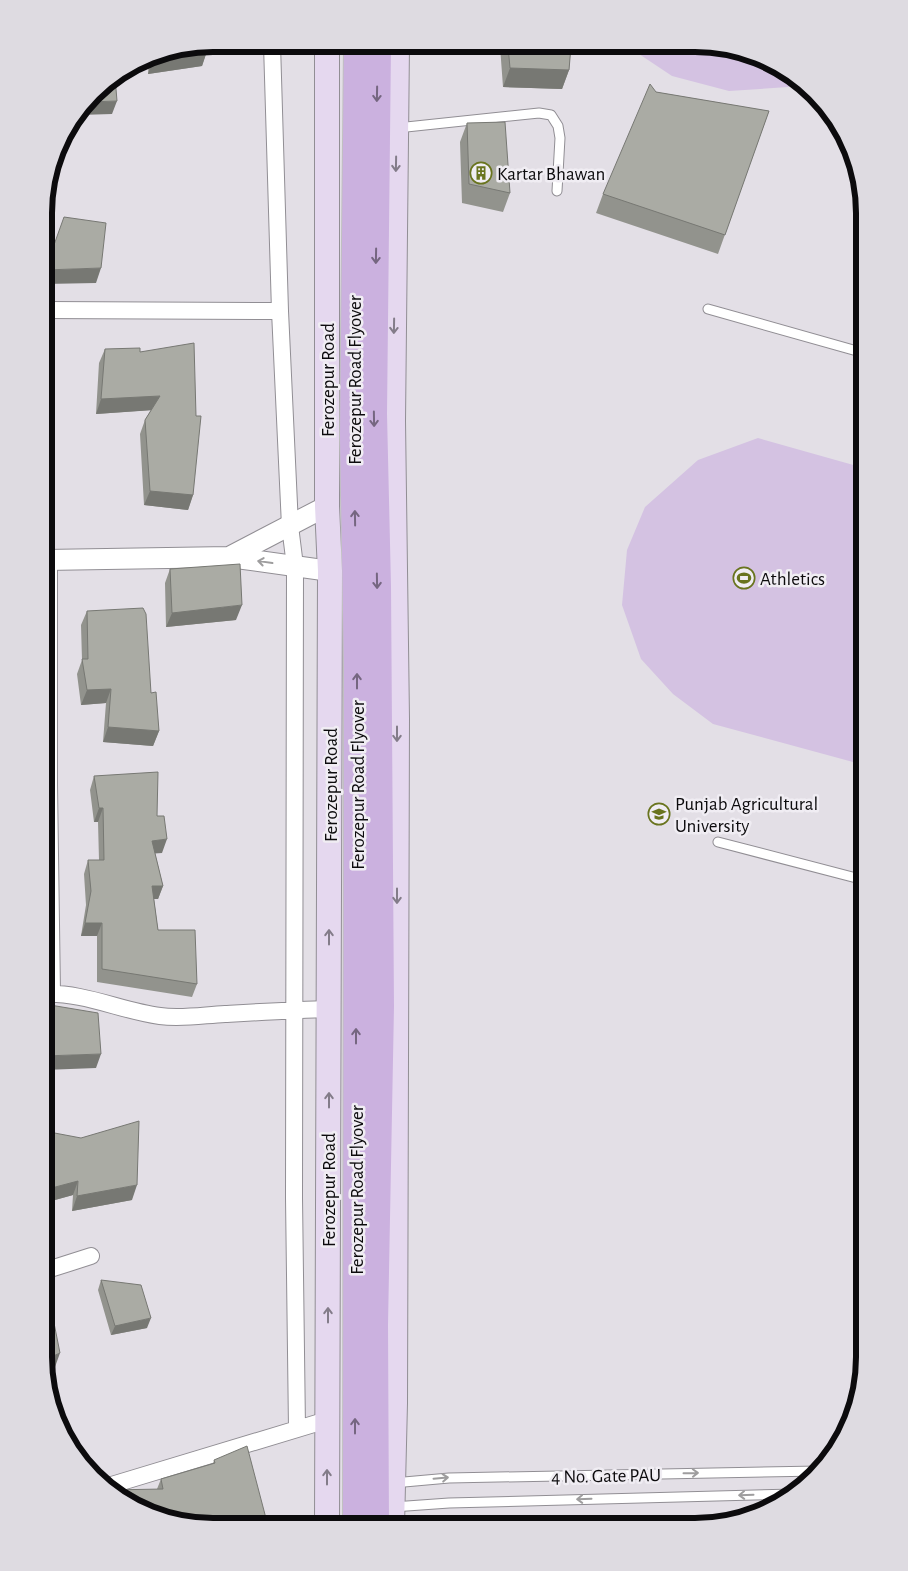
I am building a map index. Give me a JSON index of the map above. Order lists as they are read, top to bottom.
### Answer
{
  "streets": {
    "main road": ["Ferozepur Road", "Ferozepur Road Flyover"],
    "lane": ["4 No. Gate PAU"]
  },
  "places": {
    "building": ["Kartar Bhawan"],
    "sports": ["Athletics"],
    "school or university": ["Punjab Agricultural University"]
  }
}
